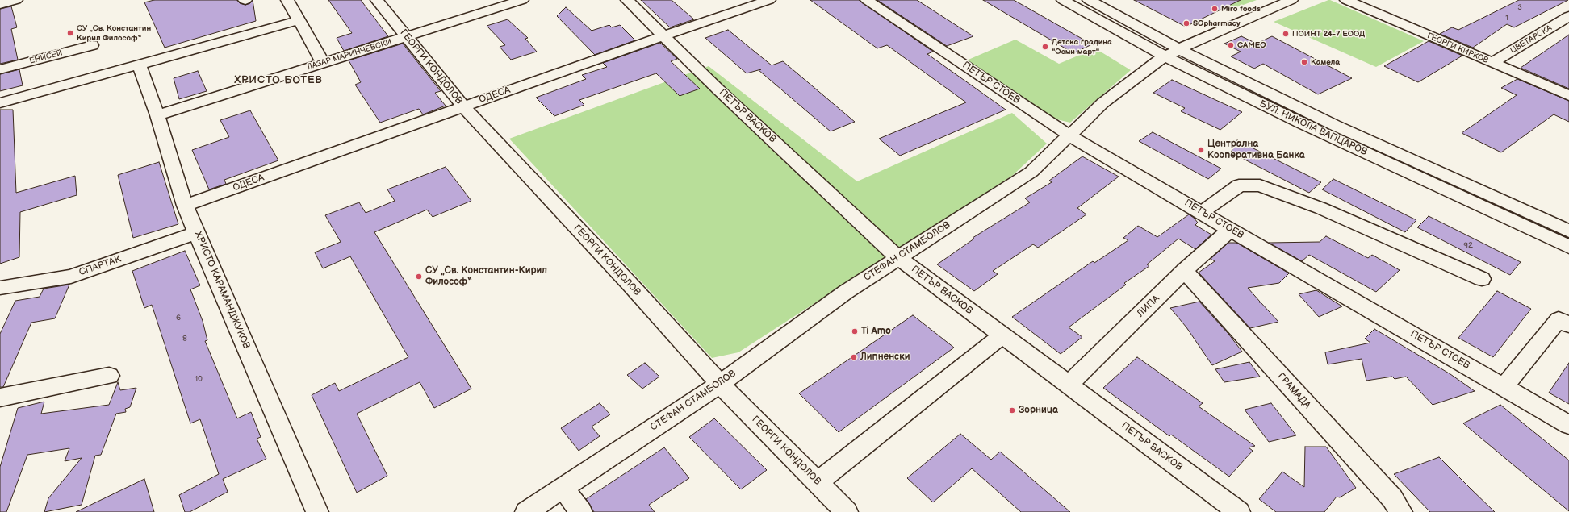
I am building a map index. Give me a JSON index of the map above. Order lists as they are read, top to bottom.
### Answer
{
  "streets": {
    "street": [
      "ЦВЕТАРСКА",
      "ГЕОРГИ КИРКОВ",
      "ЛАЗАР МАРИНЧЕВСКИ",
      "ЕНИСЕЙ",
      "ГЕОРГИ КОНДОЛОВ",
      "ПЕТЪР СТОЕВ",
      "ОДЕСА",
      "ПЕТЪР ВАСКОВ",
      "БУЛ. НИКОЛА ВАПЦАРОВ",
      "СТЕФАН СТАМБОЛОВ",
      "СПАРТАК",
      "ХРИСТО КАРАМАНДЖУКОВ",
      "ЛИПА",
      "ГРАМАДА"
    ]
  },
  "crossings": [
    ["ЦВЕТАРСКА", "ГЕОРГИ КИРКОВ"],
    ["ЛАЗАР МАРИНЧЕВСКИ", "ГЕОРГИ КОНДОЛОВ"],
    ["ЛАЗАР МАРИНЧЕВСКИ", "ХРИСТО КАРАМАНДЖУКОВ"],
    ["ГЕОРГИ КОНДОЛОВ", "ОДЕСА"],
    ["ГЕОРГИ КОНДОЛОВ", "СТЕФАН СТАМБОЛОВ"],
    ["ПЕТЪР СТОЕВ", "СТЕФАН СТАМБОЛОВ"],
    ["ПЕТЪР СТОЕВ", "ЛИПА"],
    ["ОДЕСА", "ПЕТЪР ВАСКОВ"],
    ["ОДЕСА", "ХРИСТО КАРАМАНДЖУКОВ"],
    ["ПЕТЪР ВАСКОВ", "СТЕФАН СТАМБОЛОВ"],
    ["ПЕТЪР ВАСКОВ", "ЛИПА"],
    ["БУЛ. НИКОЛА ВАПЦАРОВ", "СТЕФАН СТАМБОЛОВ"],
    ["СПАРТАК", "ХРИСТО КАРАМАНДЖУКОВ"],
    ["ЛИПА", "ГРАМАДА"]
  ],
  "districts": ["ХРИСТО БОТЕВ"],
  "places": [
    "Miro foods",
    "SOpharmacy",
    "СУ „Св. Константин Кирил Философ“",
    "ПОИНТ 24-7 ЕООД",
    "CAMEO",
    "Детска градина \"Осми март\"",
    "Камела",
    "Централна Кооперативна Банка",
    "СУ „Св. Константин-Кирил Философ“",
    "Ti Amo",
    "Липненски",
    "Зорница"
  ],
  "house_numbers": [
    "3",
    "1",
    "92",
    "6",
    "8",
    "10"
  ]
}
